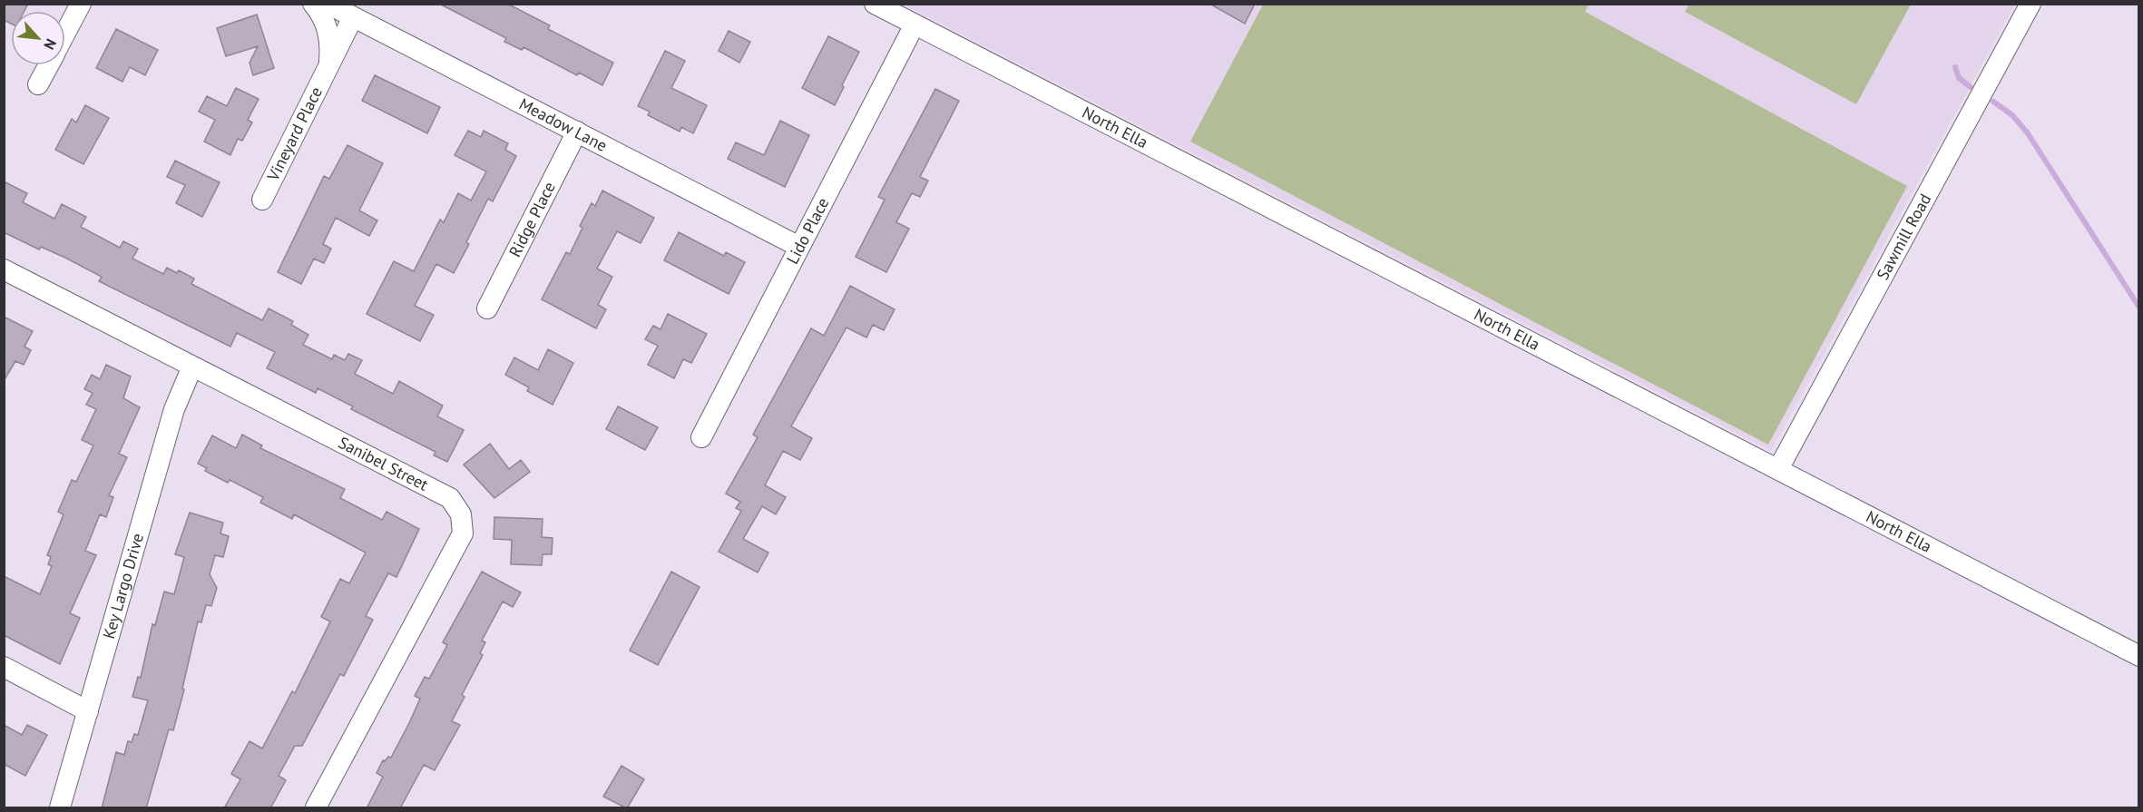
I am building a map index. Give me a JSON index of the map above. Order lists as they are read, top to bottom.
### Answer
{
  "streets": {
    "street": [
      "Meadow Lane",
      "North Ella",
      "Vineyard Place",
      "Ridge Place",
      "Lido Place",
      "Sawmill Road",
      "Sanibel Street",
      "Key Largo Drive"
    ]
  },
  "crossings": [
    ["Meadow Lane", "Vineyard Place"],
    ["Meadow Lane", "Ridge Place"],
    ["Meadow Lane", "Lido Place"],
    ["North Ella", "Lido Place"],
    ["North Ella", "Sawmill Road"],
    ["Sanibel Street", "Key Largo Drive"]
  ],
  "north": "bottom right"
}
